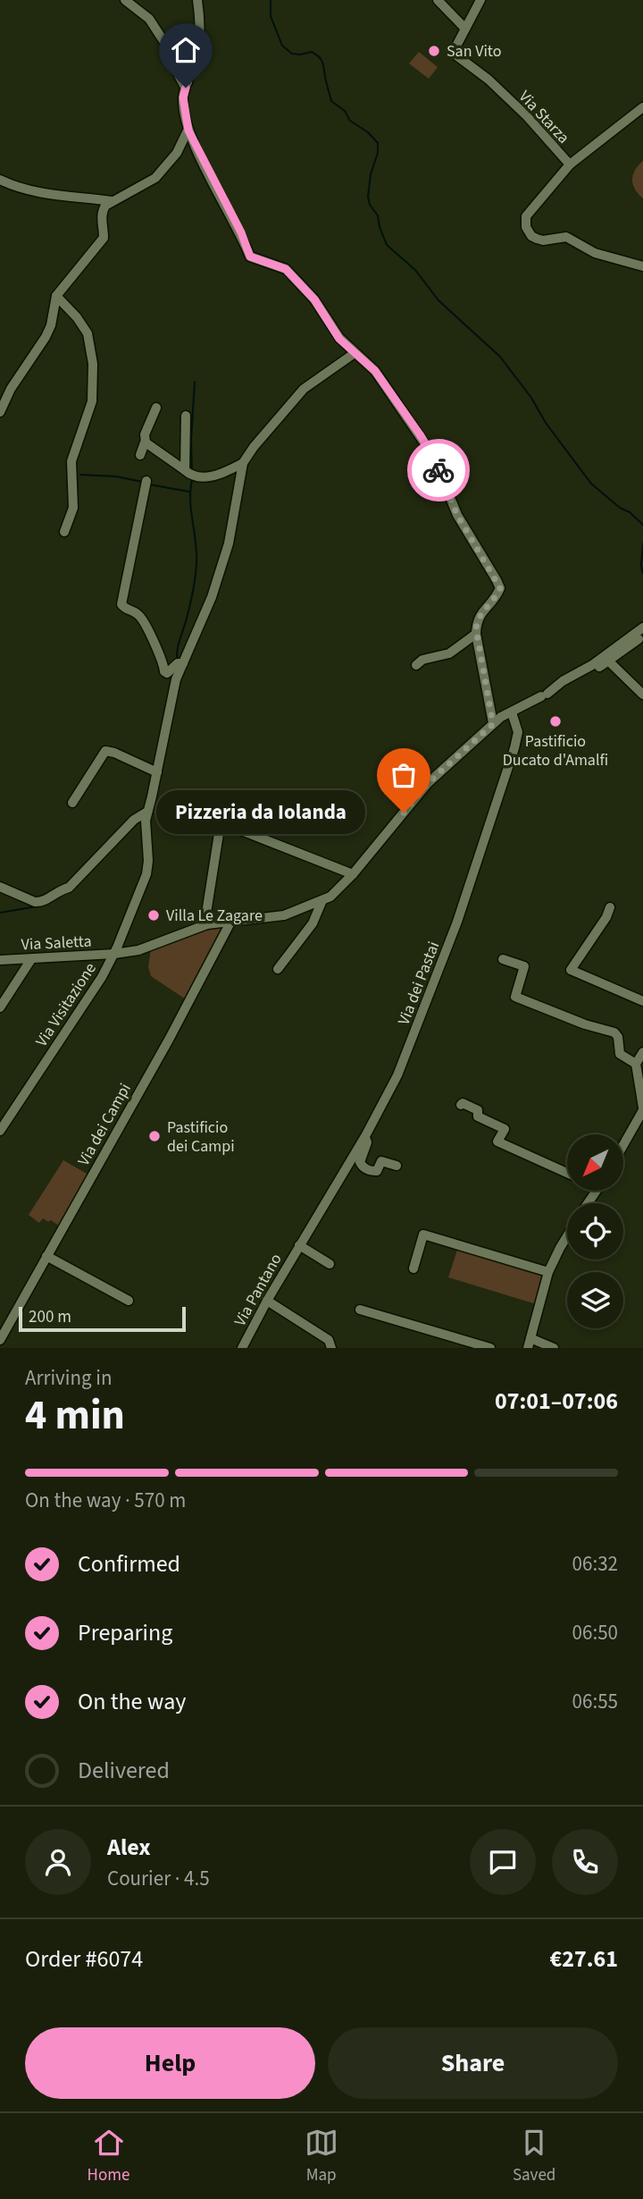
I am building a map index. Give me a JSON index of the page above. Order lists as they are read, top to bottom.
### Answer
{
  "streets": {
    "street": [
      "Via Starza",
      "Via Saletta",
      "Via dei Pastai",
      "Via Visitazione",
      "Via dei Campi",
      "Via Pantano"
    ]
  },
  "crossings": [
    ["Via Saletta", "Via Visitazione"],
    ["Via dei Pastai", "Via Visitazione"],
    ["Via dei Pastai", "Via Pantano"],
    ["Via Visitazione", "Via dei Campi"]
  ],
  "places": [
    "San Vito",
    "Pastificio Ducato d'Amalfi",
    "Pizzeria da Iolanda",
    "Villa Le Zagare",
    "Pastificio dei Campi"
  ],
  "scale_bar": "200 m",
  "north": "bottom left",
  "page": {
    "bubble": "Pizzeria da Iolanda",
    "scale": "200 m",
    "heading": ["4 min", "Arriving in", "07:01–07:06"],
    "panel": [
      "Alex",
      "Courier · 4.5",
      "Order #6074",
      "€27.61"
    ],
    "bar": "On the way · 570 m",
    "list": [
      ["Confirmed", "06:32"],
      ["Preparing", "06:50"],
      ["On the way", "06:55"],
      "Delivered"
    ],
    "buttons": ["Help", "Share"],
    "tabs": ["Home", "Map", "Saved"]
  }
}
